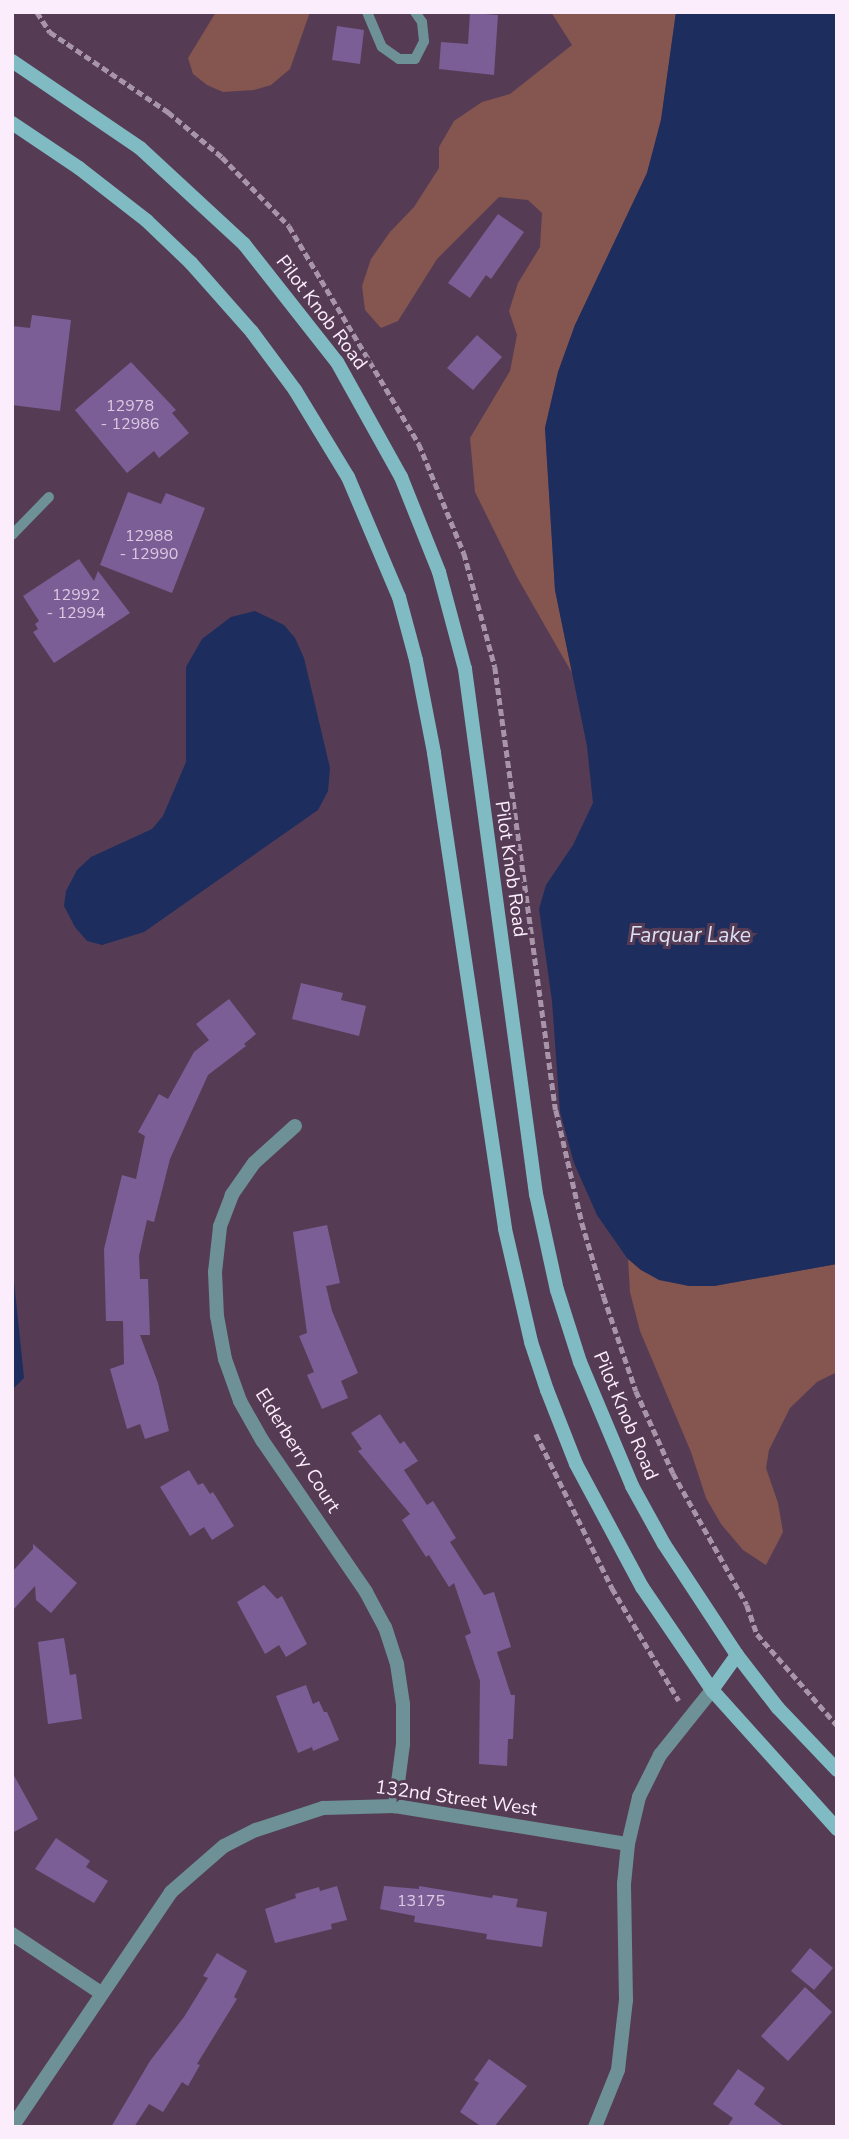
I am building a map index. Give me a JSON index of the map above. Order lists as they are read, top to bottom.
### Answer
{
  "streets": {
    "main road": ["Pilot Knob Road"],
    "street": ["Elderberry Court", "132nd Street West"]
  },
  "crossings": [
    ["Elderberry Court", "132nd Street West"]
  ],
  "water": ["Farquar Lake"],
  "house_numbers": [
    "12978 - 12986",
    "12988 - 12990",
    "12992 - 12994",
    "13175"
  ]
}
